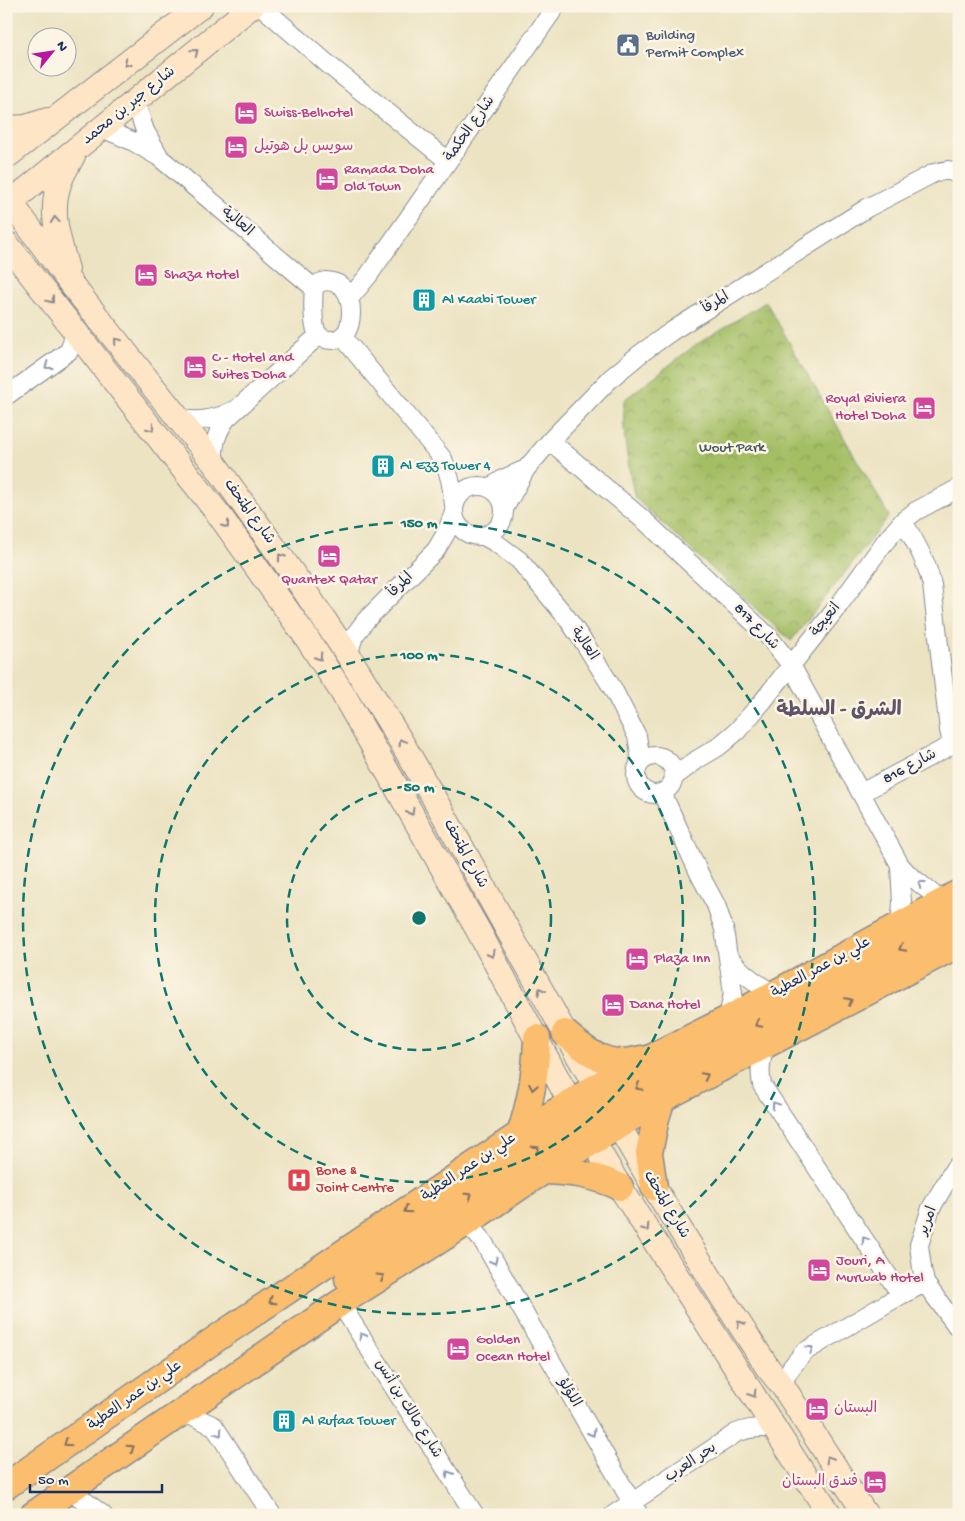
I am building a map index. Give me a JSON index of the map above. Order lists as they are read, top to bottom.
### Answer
{
  "streets": {
    "main road": ["علي بن عمر العطية"],
    "street": [
      "شارع جبر بن محمد",
      "شارع الحكمة",
      "العالية",
      "المرفأ",
      "شارع المتحف",
      "انعيجة",
      "شارع 817",
      "شارع 816",
      "امرير",
      "اللؤلؤ",
      "شارع مالك بن أنس",
      "بحر العرب"
    ]
  },
  "crossings": [
    ["شارع جبر بن محمد", "العالية"],
    ["شارع جبر بن محمد", "شارع المتحف"],
    ["شارع الحكمة", "العالية"],
    ["العالية", "المرفأ"],
    ["العالية", "انعيجة"],
    ["المرفأ", "شارع المتحف"],
    ["المرفأ", "شارع 817"],
    ["شارع المتحف", "علي بن عمر العطية"],
    ["شارع المتحف", "بحر العرب"],
    ["انعيجة", "شارع 817"],
    ["شارع 817", "شارع 816"],
    ["شارع 817", "علي بن عمر العطية"],
    ["اللؤلؤ", "بحر العرب"]
  ],
  "one_way": ["اللؤلؤ", "شارع مالك بن أنس"],
  "districts": ["الشرق - السلطة"],
  "parks": ["Wout Park"],
  "places": {
    "public building": ["Building Permit Complex"],
    "hotel": [
      "Swiss-Belhotel",
      "سويس بل هوتيل",
      "Ramada Doha Old Town",
      "Shaza Hotel",
      "C - Hotel and Suites Doha",
      "Royal Riviera Hotel Doha",
      "Quantex Qatar",
      "Plaza Inn",
      "Dana Hotel",
      "Jouri, A Murwab Hotel",
      "Golden Ocean Hotel",
      "البستان",
      "فندق البستان"
    ],
    "building": ["Al Kaabi Tower", "Al Ezz Tower 4", "Al Rufaa Tower"],
    "hospital": ["Bone & Joint Centre"]
  },
  "scale_bar": "50 m",
  "north": "top right",
  "rings": ["150 m", "100 m", "50 m"]
}
